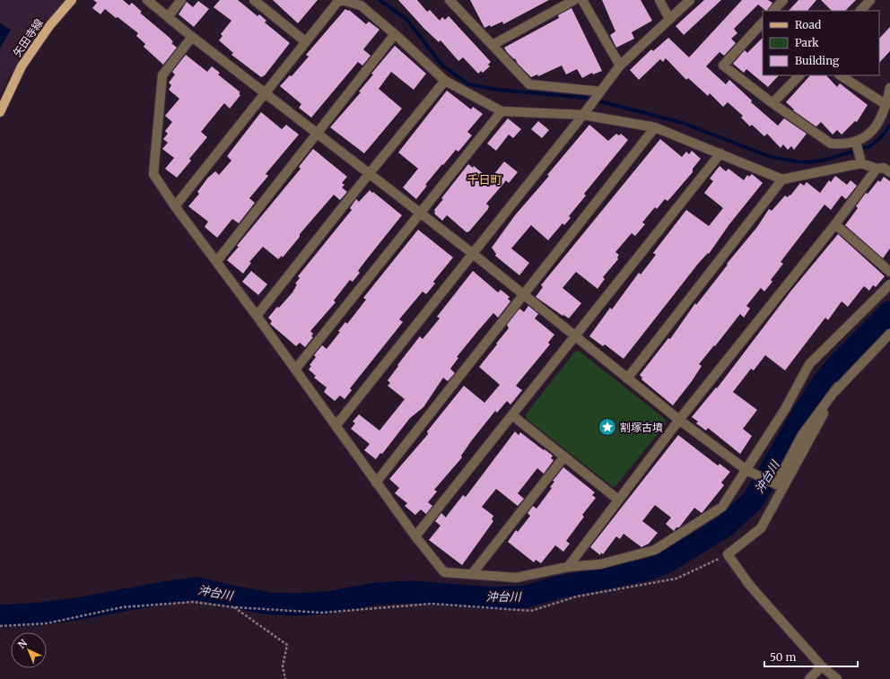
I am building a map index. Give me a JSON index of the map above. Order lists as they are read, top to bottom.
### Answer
{
  "streets": {
    "main road": ["矢田寺線"]
  },
  "districts": ["千日町"],
  "water": ["沖台川"],
  "places": {
    "place": ["割塚古墳"]
  },
  "legend": ["Road", "Park", "Building"],
  "scale_bar": "50 m",
  "north": "top left"
}
